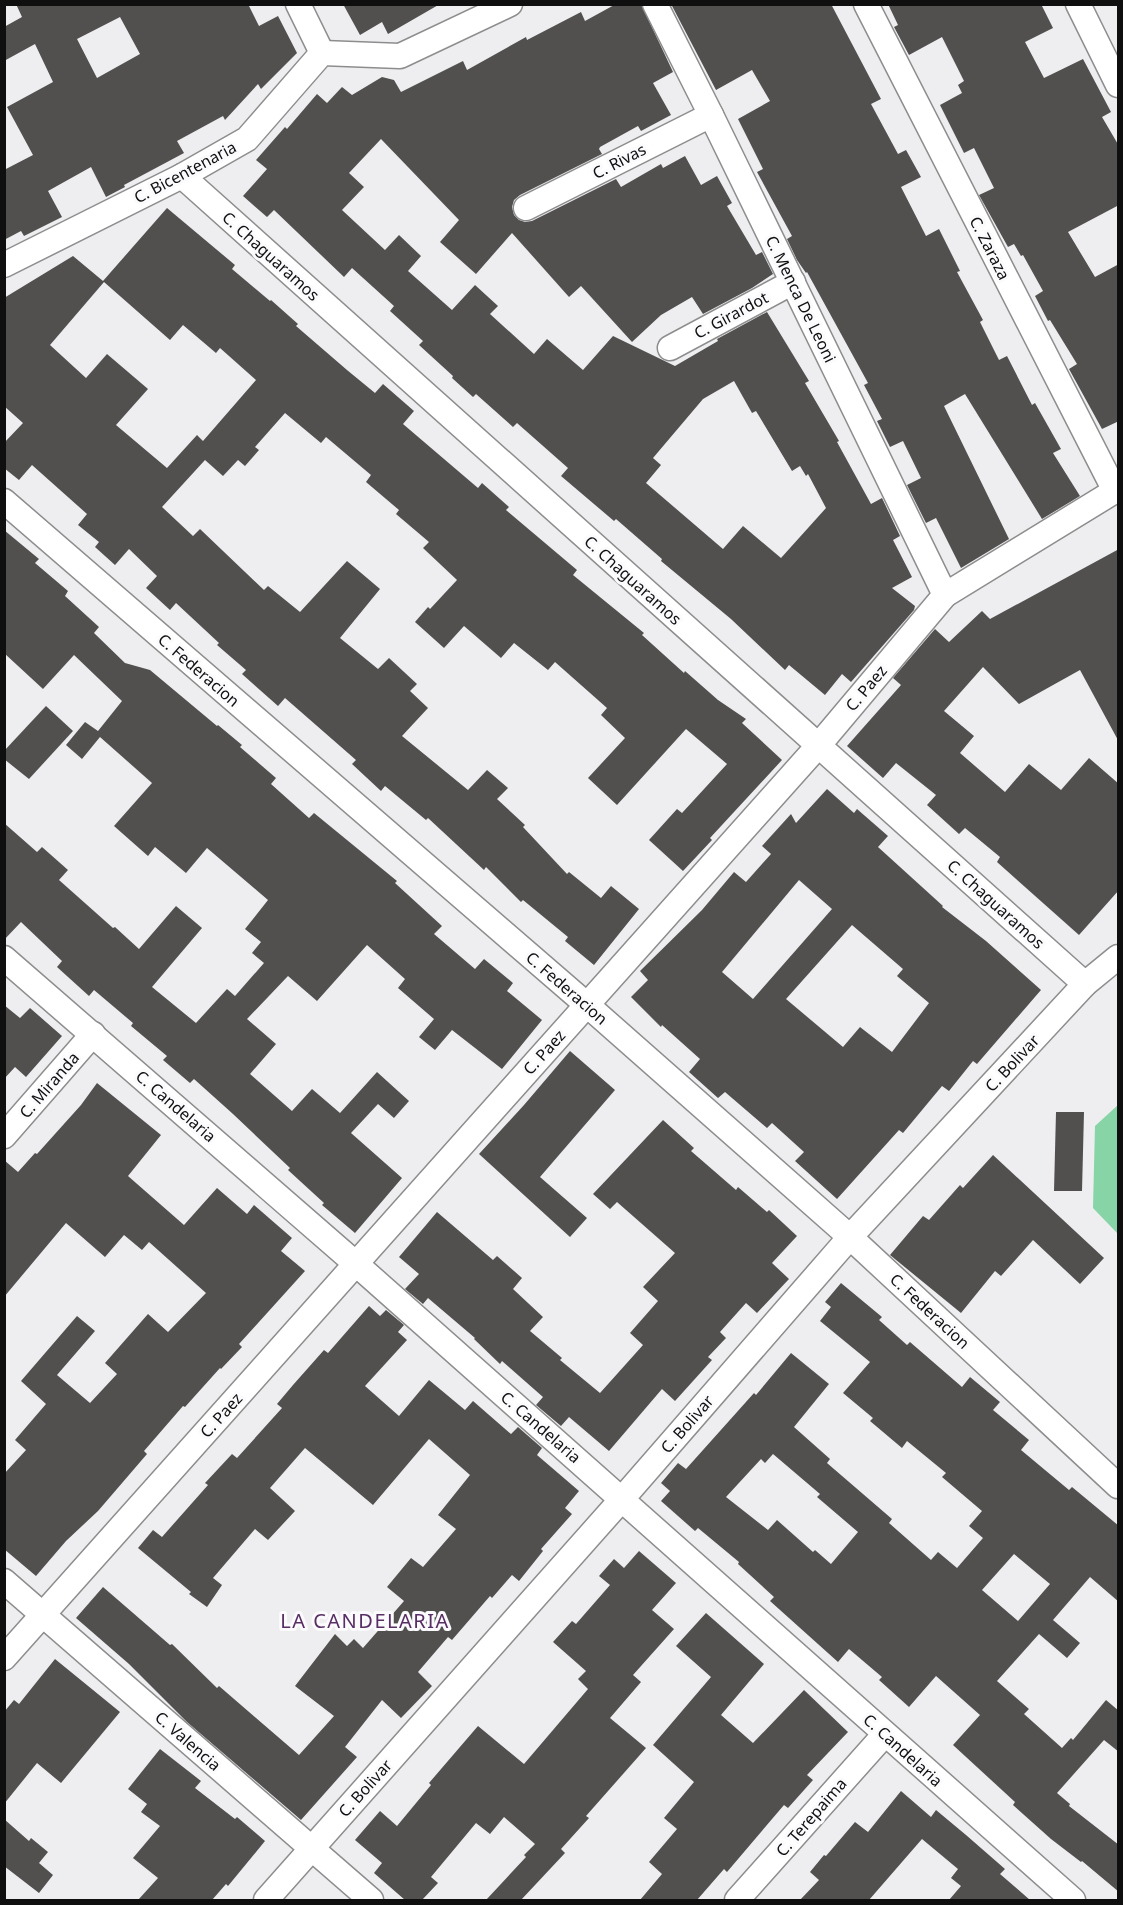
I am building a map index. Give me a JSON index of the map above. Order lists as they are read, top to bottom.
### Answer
{
  "streets": {
    "street": [
      "C. Rivas",
      "C. Bicentenaria",
      "C. Zaraza",
      "C. Chaguaramos",
      "C. Menca De Leoni",
      "C. Girardot",
      "C. Federacion",
      "C. Paez",
      "C. Bolivar",
      "C. Miranda",
      "C. Candelaria",
      "C. Valencia",
      "C. Terepaima"
    ]
  },
  "crossings": [
    ["C. Rivas", "C. Menca De Leoni"],
    ["C. Bicentenaria", "C. Chaguaramos"],
    ["C. Zaraza", "C. Paez"],
    ["C. Chaguaramos", "C. Paez"],
    ["C. Chaguaramos", "C. Bolivar"],
    ["C. Menca De Leoni", "C. Girardot"],
    ["C. Menca De Leoni", "C. Paez"],
    ["C. Federacion", "C. Paez"],
    ["C. Federacion", "C. Bolivar"],
    ["C. Paez", "C. Candelaria"],
    ["C. Paez", "C. Valencia"],
    ["C. Bolivar", "C. Candelaria"],
    ["C. Bolivar", "C. Valencia"],
    ["C. Miranda", "C. Candelaria"],
    ["C. Candelaria", "C. Terepaima"]
  ],
  "districts": ["LA CANDELARIA"]
}
